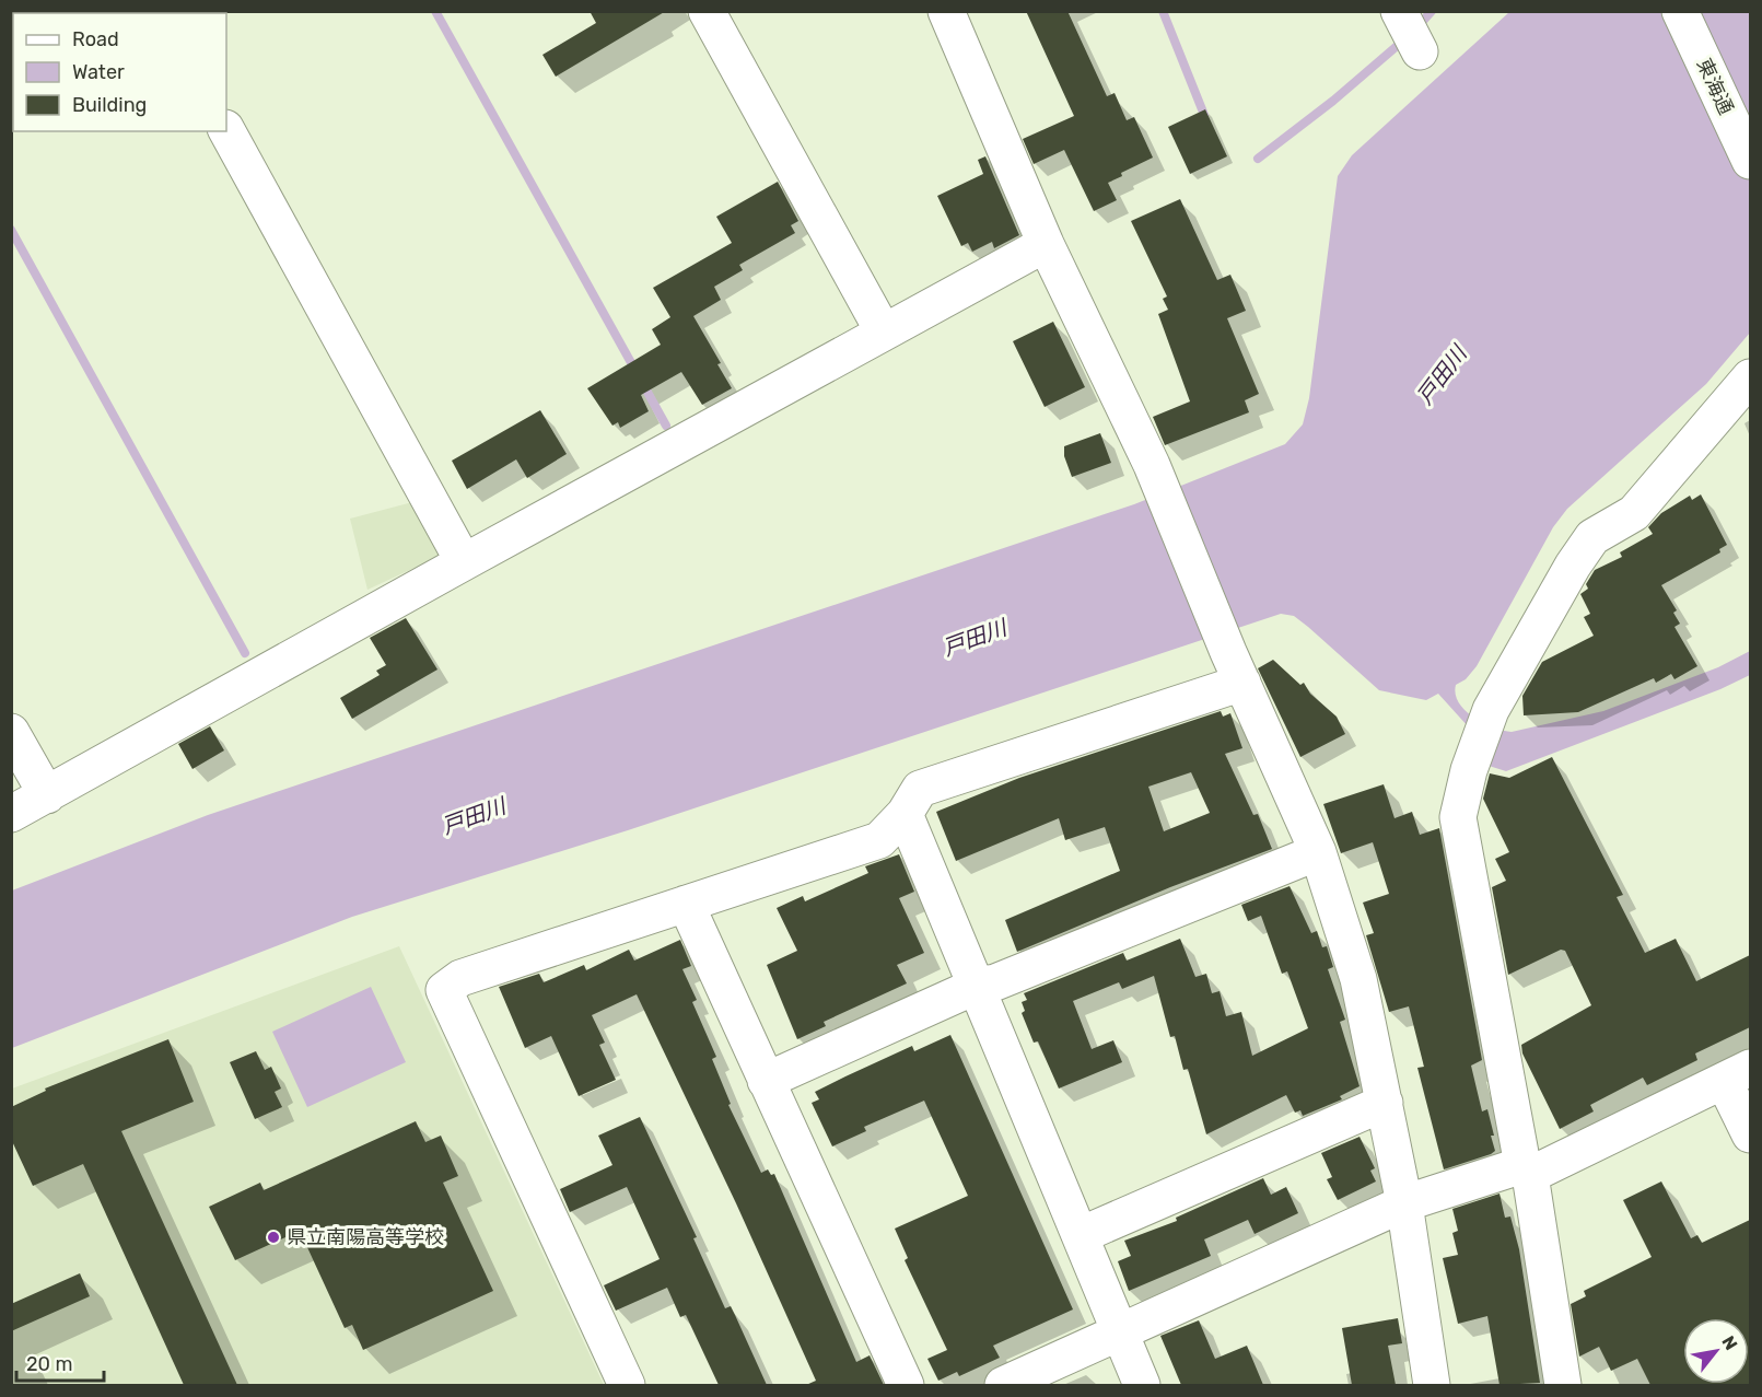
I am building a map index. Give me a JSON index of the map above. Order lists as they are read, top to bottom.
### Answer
{
  "streets": {
    "street": ["東海通"]
  },
  "water": ["戸田川"],
  "places": ["県立南陽高等学校"],
  "legend": ["Road", "Water", "Building"],
  "scale_bar": "20 m",
  "north": "top right"
}
